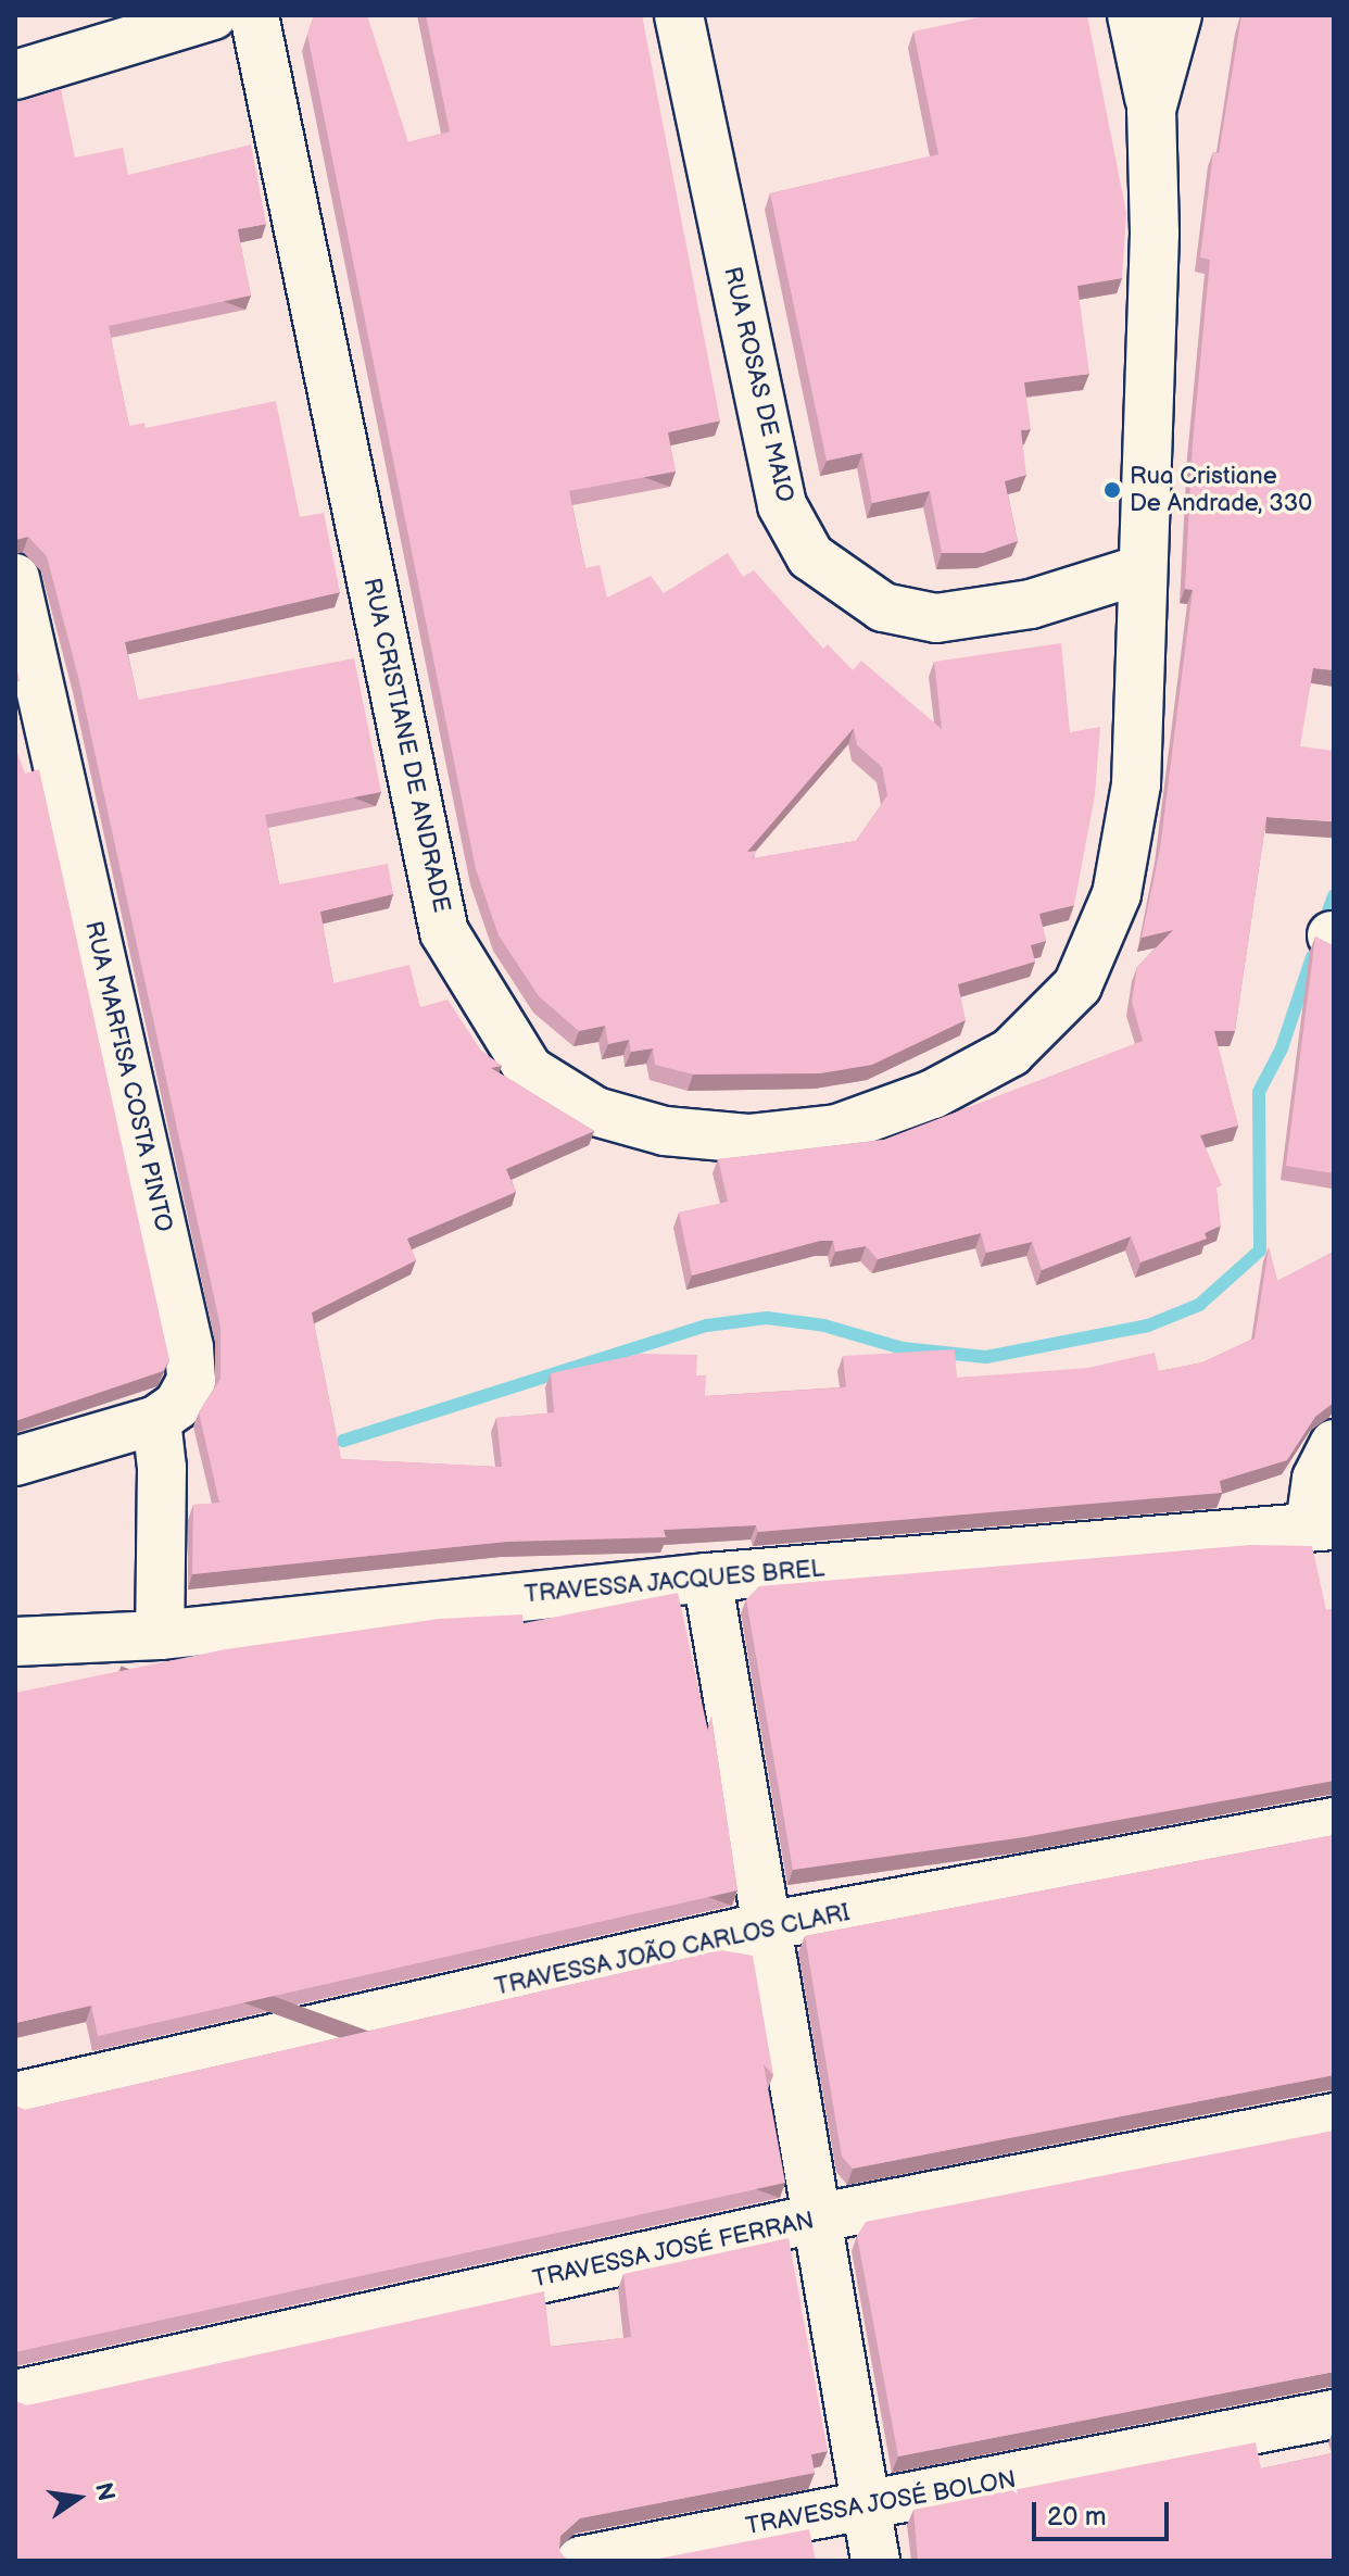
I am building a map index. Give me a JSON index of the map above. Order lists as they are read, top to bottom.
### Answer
{
  "streets": {
    "street": [
      "RUA ROSAS DE MAIO",
      "RUA CRISTIANE DE ANDRADE",
      "RUA MARFISA COSTA PINTO",
      "TRAVESSA JACQUES BREL",
      "TRAVESSA JOÃO CARLOS CLARI",
      "TRAVESSA JOSÉ FERRAN",
      "TRAVESSA JOSÉ BOLON"
    ]
  },
  "crossings": [
    ["RUA ROSAS DE MAIO", "RUA CRISTIANE DE ANDRADE"]
  ],
  "places": ["Rua Cristiane De Andrade, 330"],
  "scale_bar": "20 m",
  "north": "right"
}
